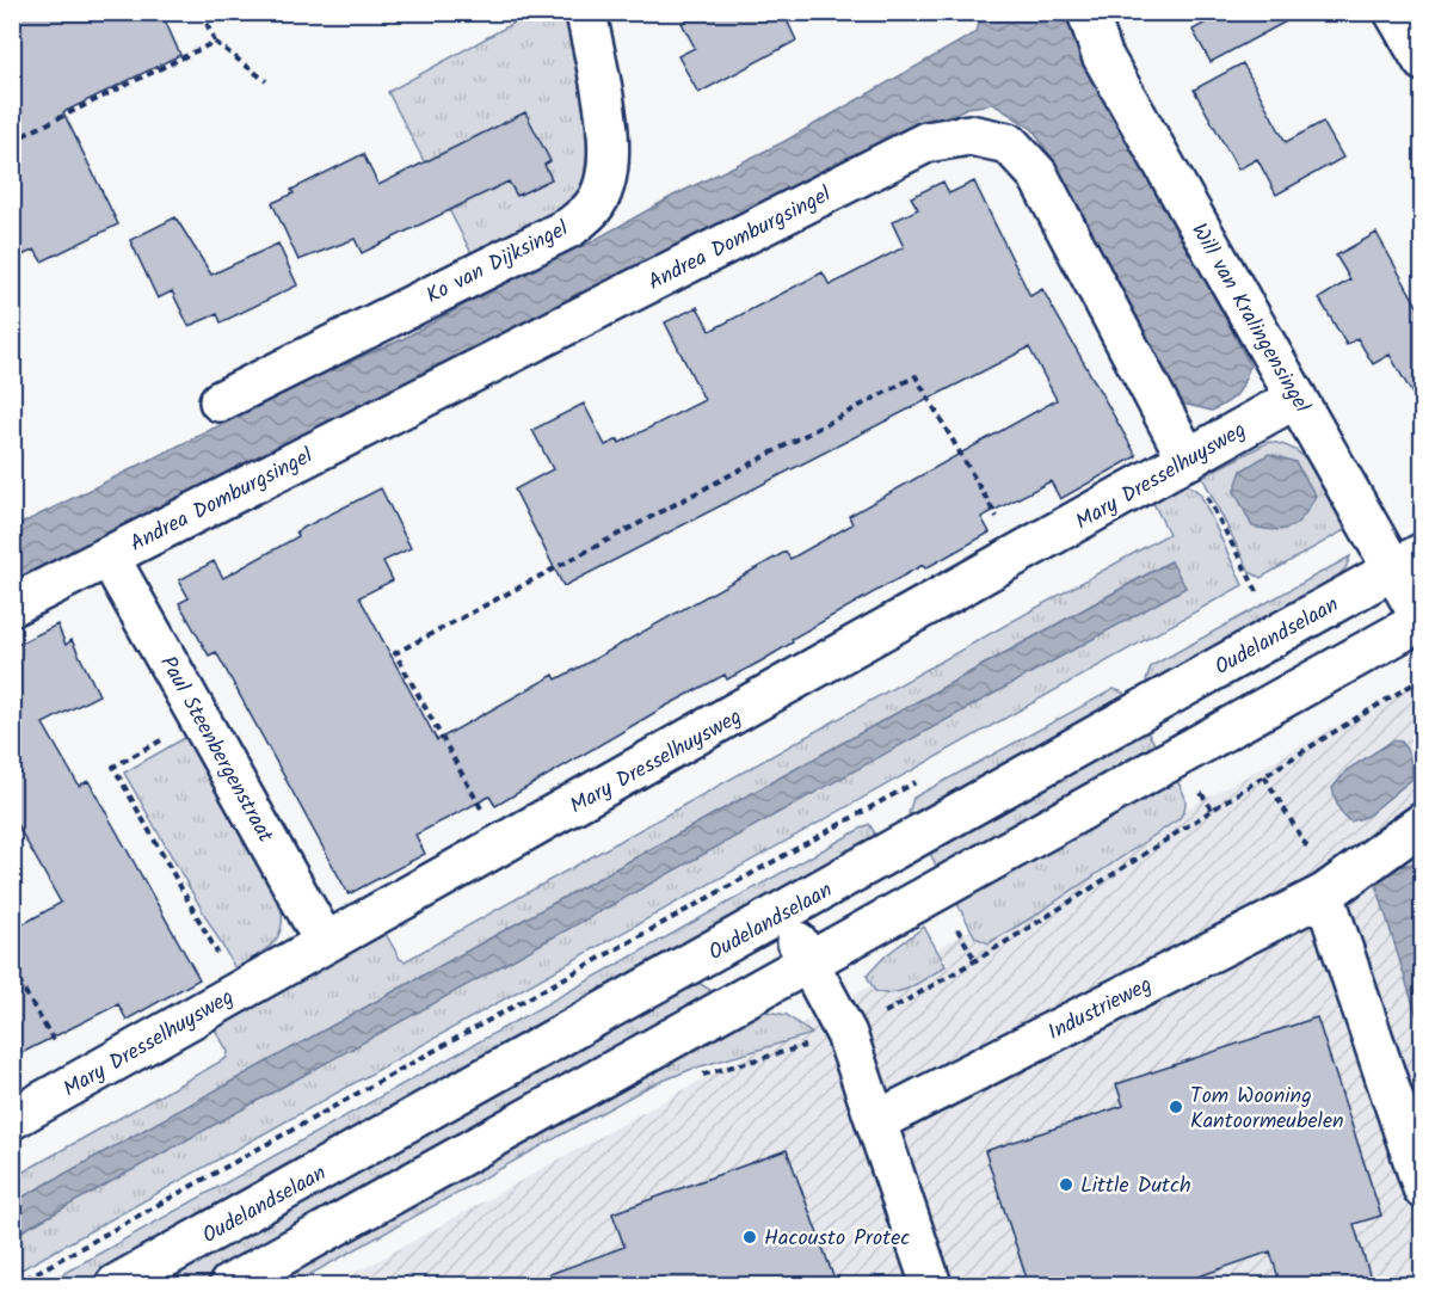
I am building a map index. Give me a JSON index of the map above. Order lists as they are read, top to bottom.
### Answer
{
  "streets": {
    "street": [
      "Andrea Domburgsingel",
      "Ko van Dijksingel",
      "Will van Kralingensingel",
      "Mary Dresselhuysweg",
      "Oudelandselaan",
      "Paul Steenbergenstraat",
      "Industrieweg"
    ]
  },
  "crossings": [
    ["Andrea Domburgsingel", "Mary Dresselhuysweg"],
    ["Andrea Domburgsingel", "Oudelandselaan"],
    ["Andrea Domburgsingel", "Paul Steenbergenstraat"],
    ["Will van Kralingensingel", "Mary Dresselhuysweg"],
    ["Will van Kralingensingel", "Oudelandselaan"],
    ["Mary Dresselhuysweg", "Oudelandselaan"],
    ["Mary Dresselhuysweg", "Paul Steenbergenstraat"]
  ],
  "places": ["Tom Wooning Kantoormeubelen", "Little Dutch", "Hacousto Protec"]
}
